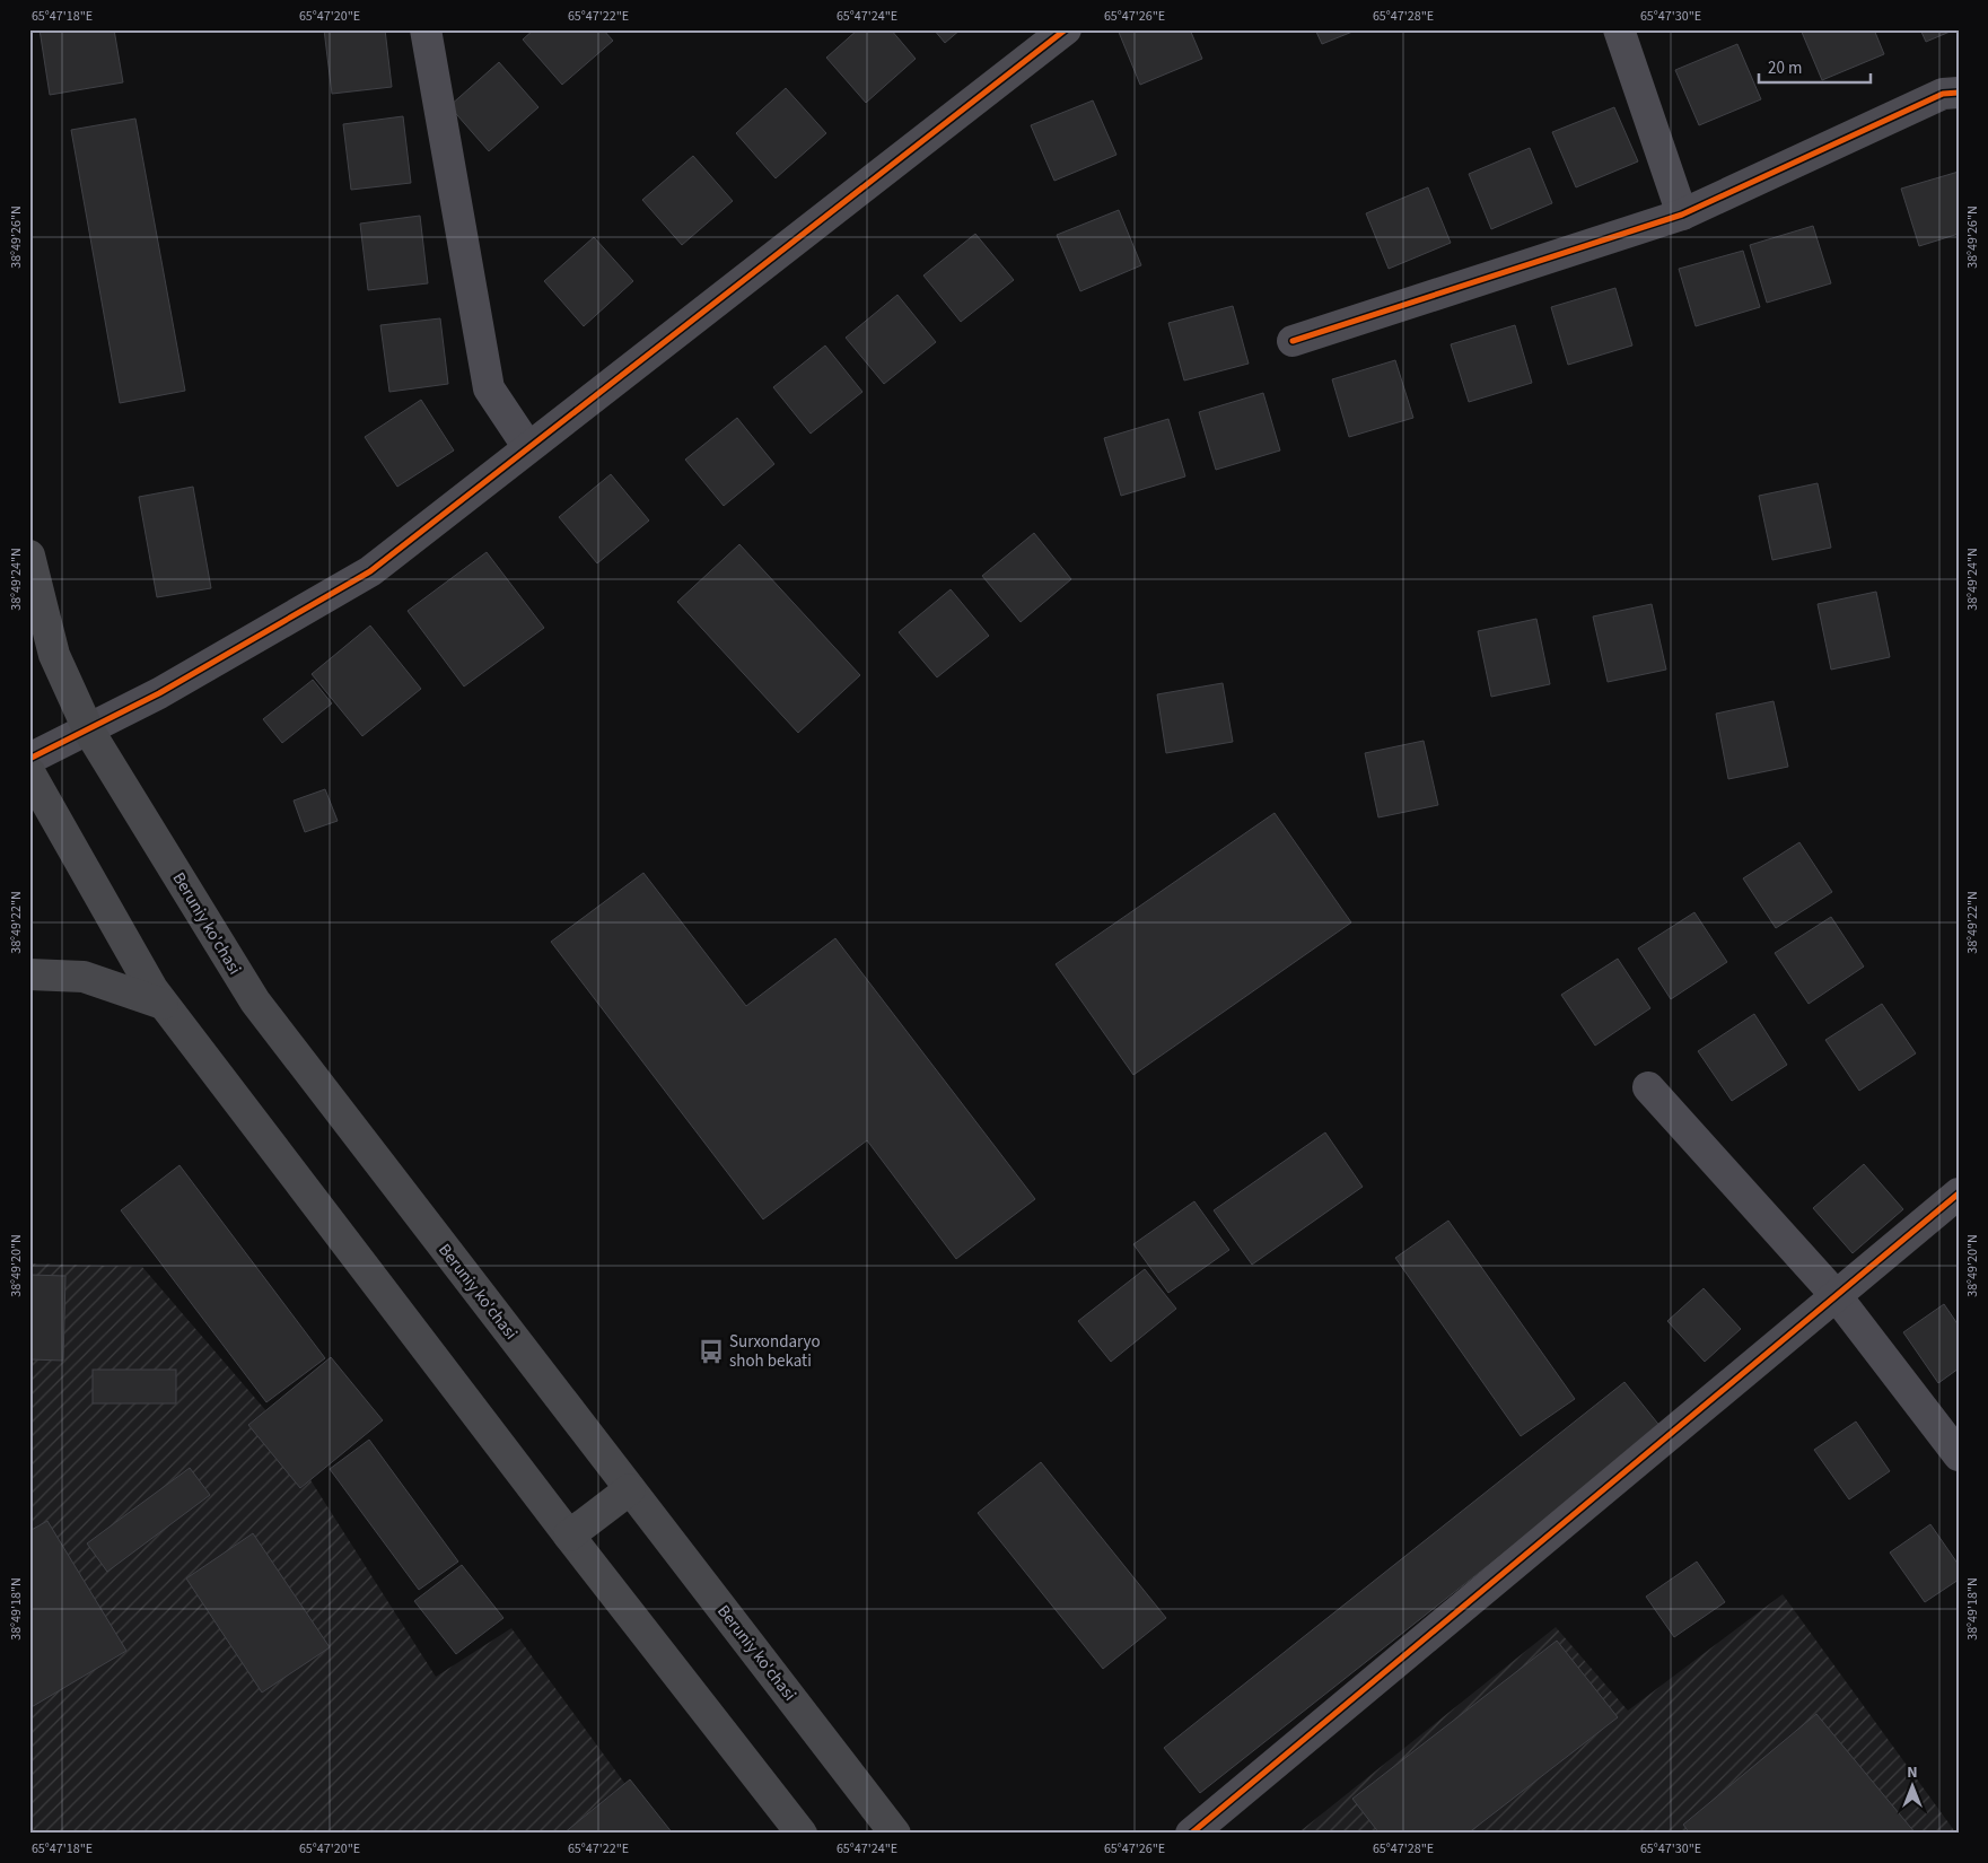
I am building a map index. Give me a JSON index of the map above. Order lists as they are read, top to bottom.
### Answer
{
  "streets": {
    "main road": ["Beruniy ko'chasi"]
  },
  "places": {
    "bus stop": ["Surxondaryo shoh bekati"]
  },
  "scale_bar": "20 m",
  "north": "top",
  "coordinates": [
    "65°47'18\"E",
    "65°47'20\"E",
    "65°47'22\"E",
    "65°47'24\"E",
    "65°47'26\"E",
    "65°47'28\"E",
    "65°47'30\"E",
    "38°49'26\"N",
    "38°49'24\"N",
    "38°49'22\"N",
    "38°49'20\"N",
    "38°49'18\"N"
  ]
}
